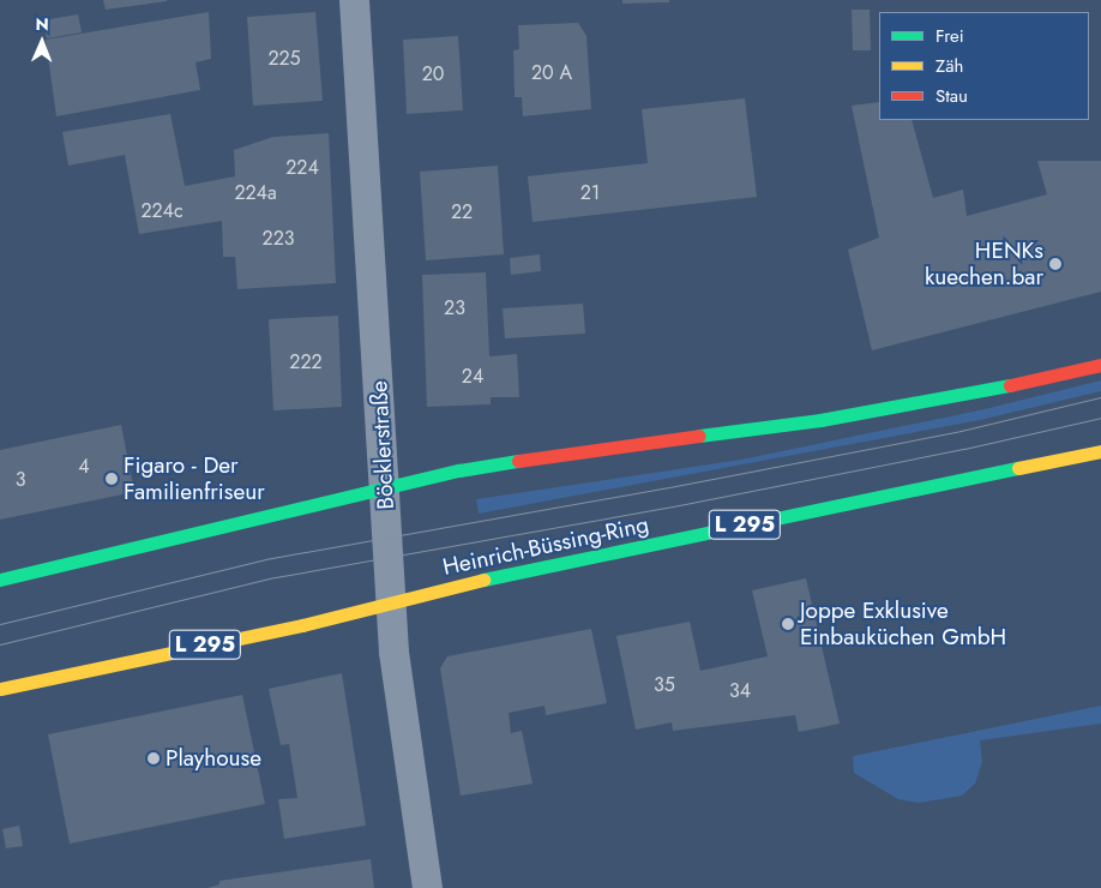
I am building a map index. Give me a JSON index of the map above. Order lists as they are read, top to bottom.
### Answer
{
  "streets": {
    "main road": ["L 295", "Heinrich-Büssing-Ring"],
    "street": ["Böcklerstraße"]
  },
  "crossings": [
    ["Böcklerstraße", "Heinrich-Büssing-Ring"]
  ],
  "places": [
    "HENKs kuechen.bar",
    "Figaro - Der Familienfriseur",
    "Joppe Exklusive Einbauküchen GmbH",
    "Playhouse"
  ],
  "house_numbers": [
    "225",
    "20 A",
    "20",
    "224",
    "224a",
    "21",
    "224c",
    "22",
    "223",
    "23",
    "222",
    "24",
    "4",
    "3",
    "35",
    "34"
  ],
  "legend": ["Frei", "Zäh", "Stau"],
  "north": "top"
}
